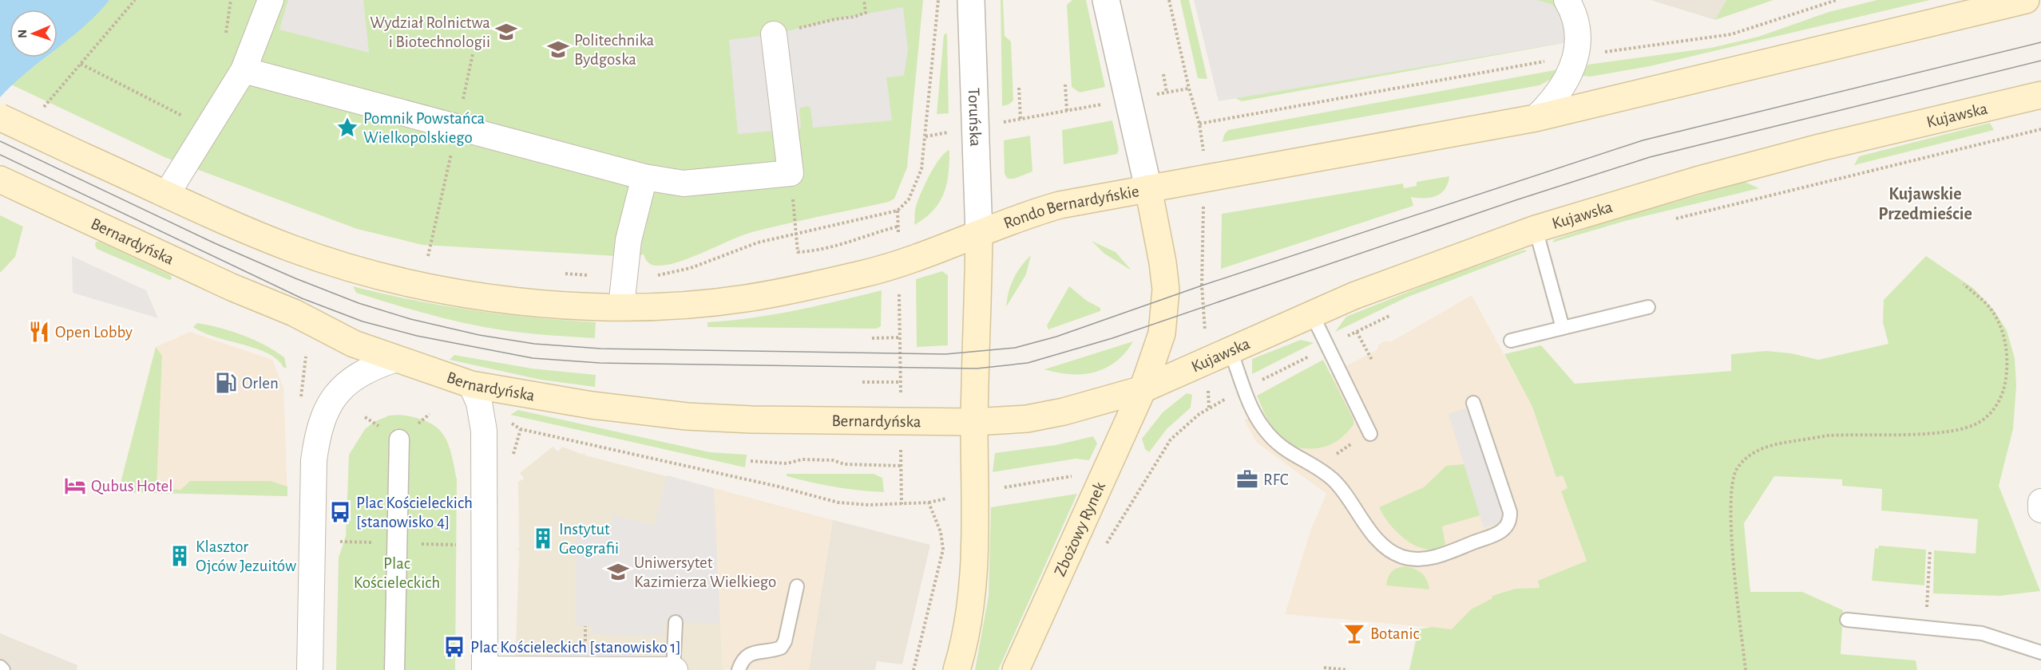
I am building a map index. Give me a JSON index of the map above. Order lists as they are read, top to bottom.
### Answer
{
  "streets": {
    "main road": [
      "Kujawska",
      "Rondo Bernardyńskie",
      "Bernardyńska",
      "Zbożowy Rynek"
    ],
    "street": ["Toruńska"]
  },
  "crossings": [
    ["Kujawska", "Rondo Bernardyńskie"],
    ["Kujawska", "Zbożowy Rynek"],
    ["Toruńska", "Rondo Bernardyńskie"],
    ["Rondo Bernardyńskie", "Zbożowy Rynek"]
  ],
  "districts": ["Kujawskie Przedmieście"],
  "parks": ["Plac Kościeleckich"],
  "places": {
    "school or university": ["Wydział Rolnictwa i Biotechnologii", "Politechnika Bydgoska", "Uniwersytet Kazimierza Wielkiego"],
    "place": ["Pomnik Powstańca Wielkopolskiego"],
    "restaurant": ["Open Lobby"],
    "fuel station": ["Orlen"],
    "office": ["RFC"],
    "hotel": ["Qubus Hotel"],
    "bus stop": ["Plac Kościeleckich [stanowisko 4]", "Plac Kościeleckich [stanowisko 1]"],
    "building": ["Instytut Geografii", "Klasztor Ojców Jezuitów"],
    "bar": ["Botanic"]
  },
  "north": "left"
}
